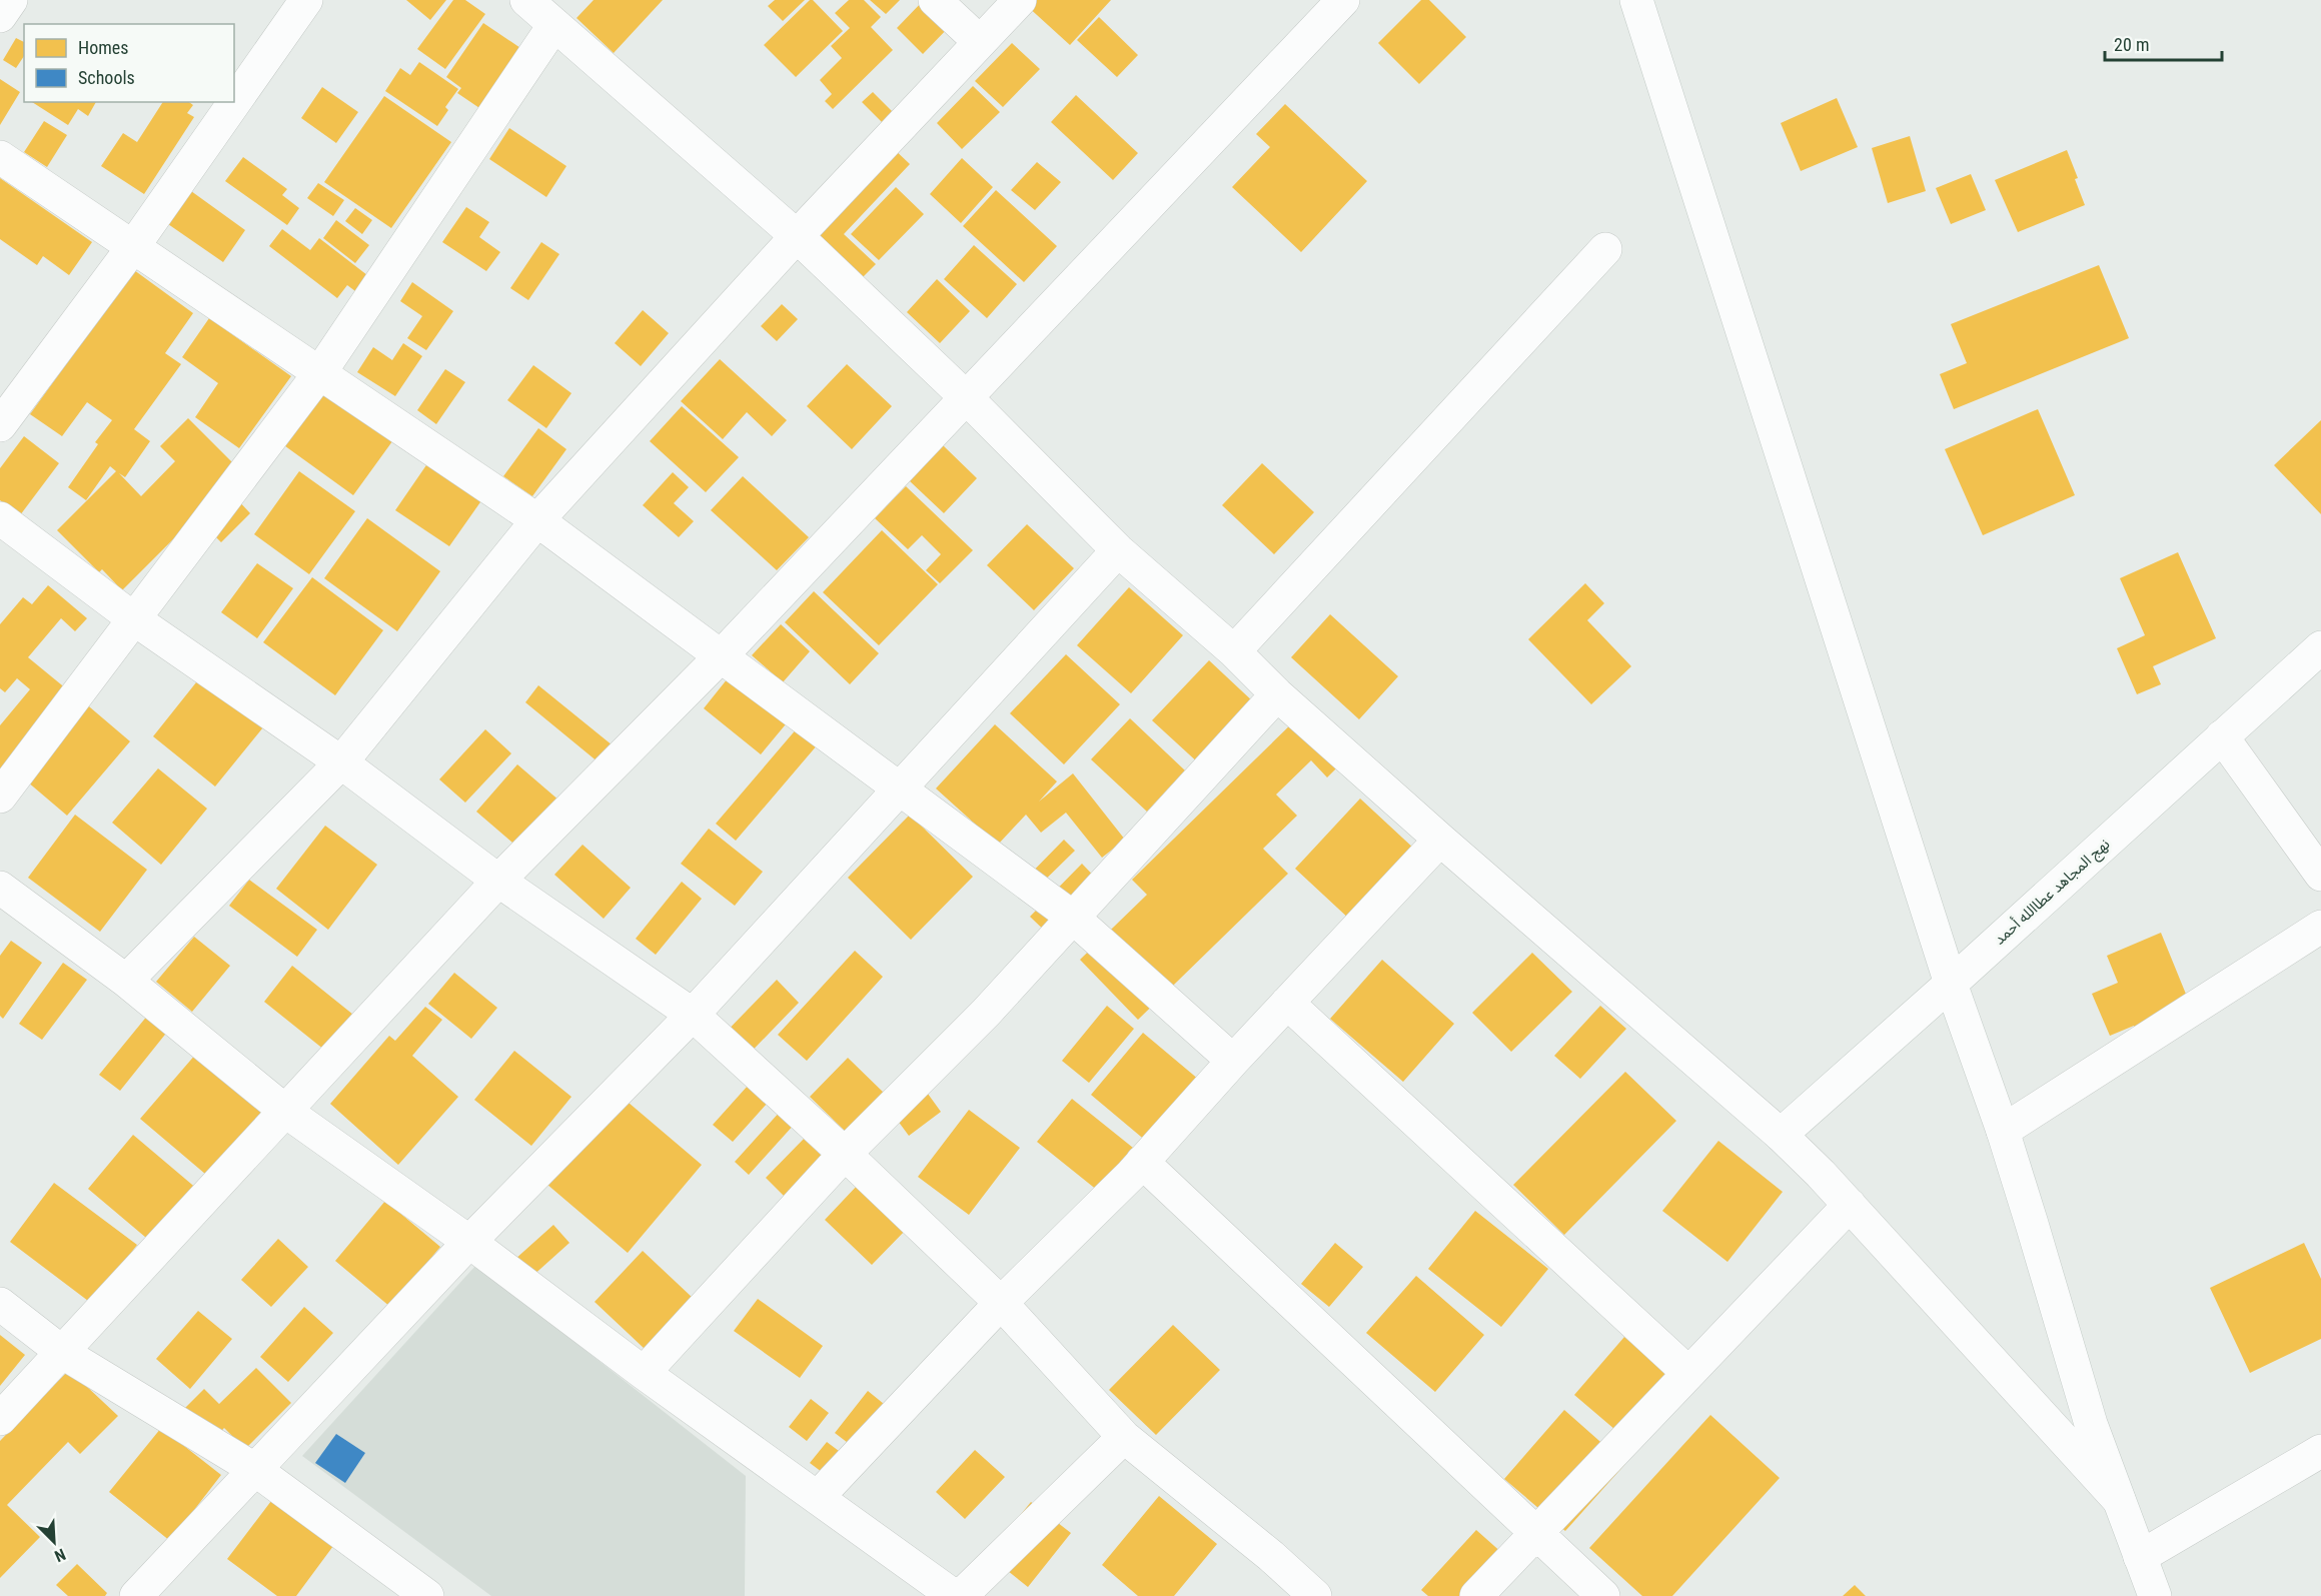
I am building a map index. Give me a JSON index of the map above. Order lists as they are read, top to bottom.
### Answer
{
  "streets": {
    "street": ["نهج المجاهد عطاالله أحمد"]
  },
  "legend": ["Homes", "Schools"],
  "scale_bar": "20 m",
  "north": "bottom right"
}
